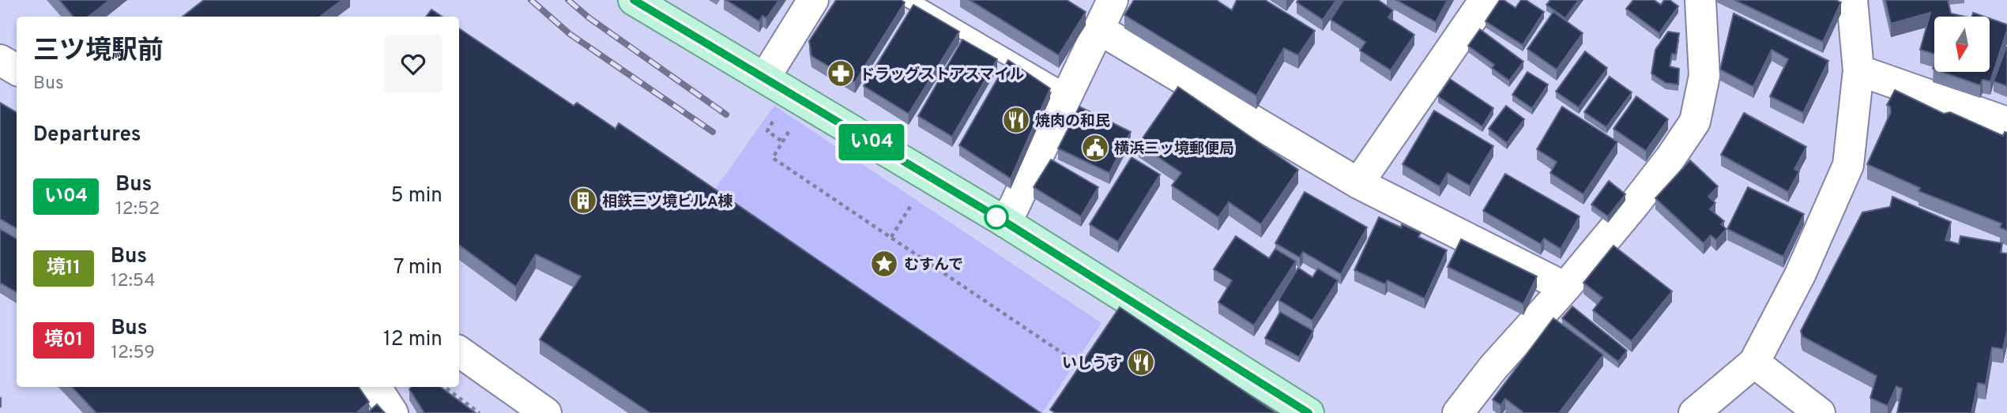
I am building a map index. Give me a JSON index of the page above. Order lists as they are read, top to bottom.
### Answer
{
  "places": {
    "pharmacy": ["ドラッグストアスマイル"],
    "restaurant": ["焼肉の和民", "いしうす"],
    "public building": ["横浜三ッ境郵便局"],
    "building": ["相鉄三ツ境ビルA棟"],
    "place": ["むすんで"]
  },
  "lines": ["bus line い04"],
  "north": "bottom",
  "page": {
    "on_map": "い04",
    "heading": [
      ["三ツ境駅前", "Bus"],
      "Departures"
    ],
    "list": [
      {
        "mark": "い04",
        "name": "Bus",
        "note": "12:52",
        "value": "5 min"
      },
      {
        "mark": "境11",
        "name": "Bus",
        "note": "12:54",
        "value": "7 min"
      },
      {
        "mark": "境01",
        "name": "Bus",
        "note": "12:59",
        "value": "12 min"
      }
    ]
  }
}
